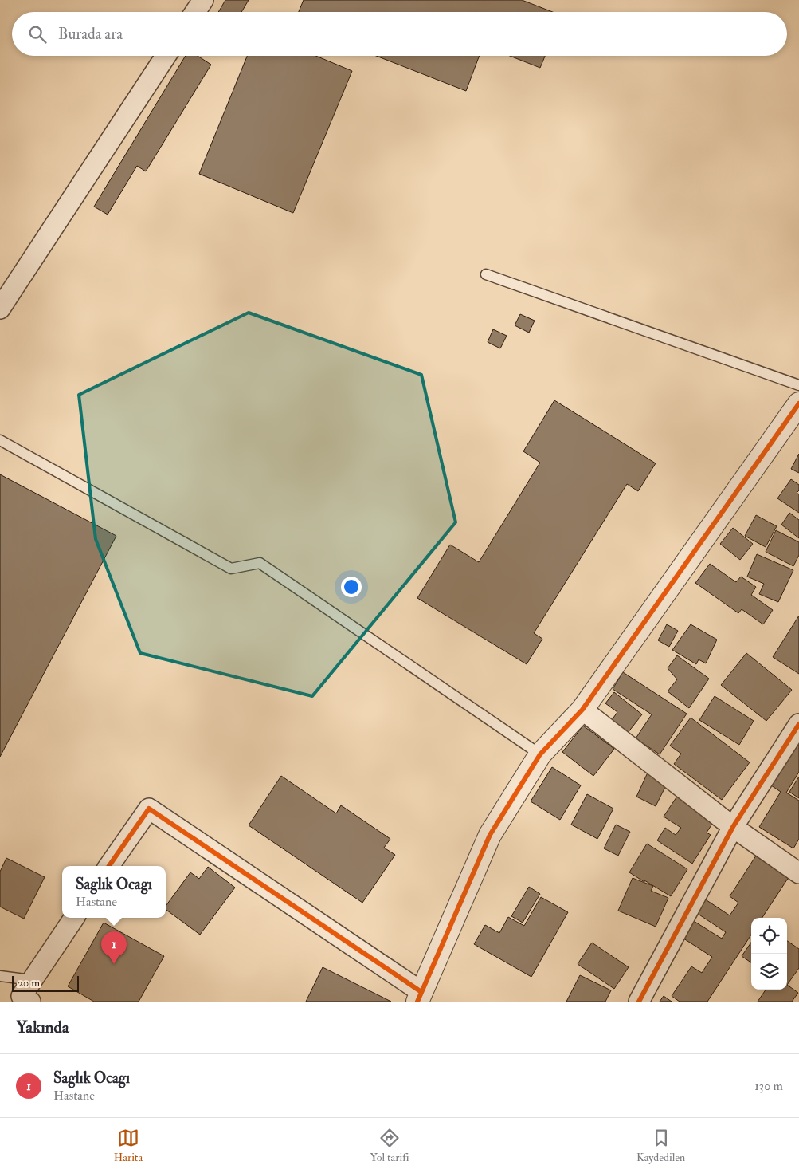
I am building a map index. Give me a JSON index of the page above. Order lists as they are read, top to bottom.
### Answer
{
  "scale_bar": "20 m",
  "page": {
    "search": "Burada ara",
    "popup": ["Saglık Ocagı", "Hastane"],
    "pins": "1",
    "scale": "20 m",
    "heading": "Yakında",
    "list": [
      {
        "mark": "1",
        "name": "Saglık Ocagı",
        "note": "Hastane",
        "value": "130 m"
      }
    ],
    "nav": ["Harita", "Yol tarifi", "Kaydedilen"]
  }
}
